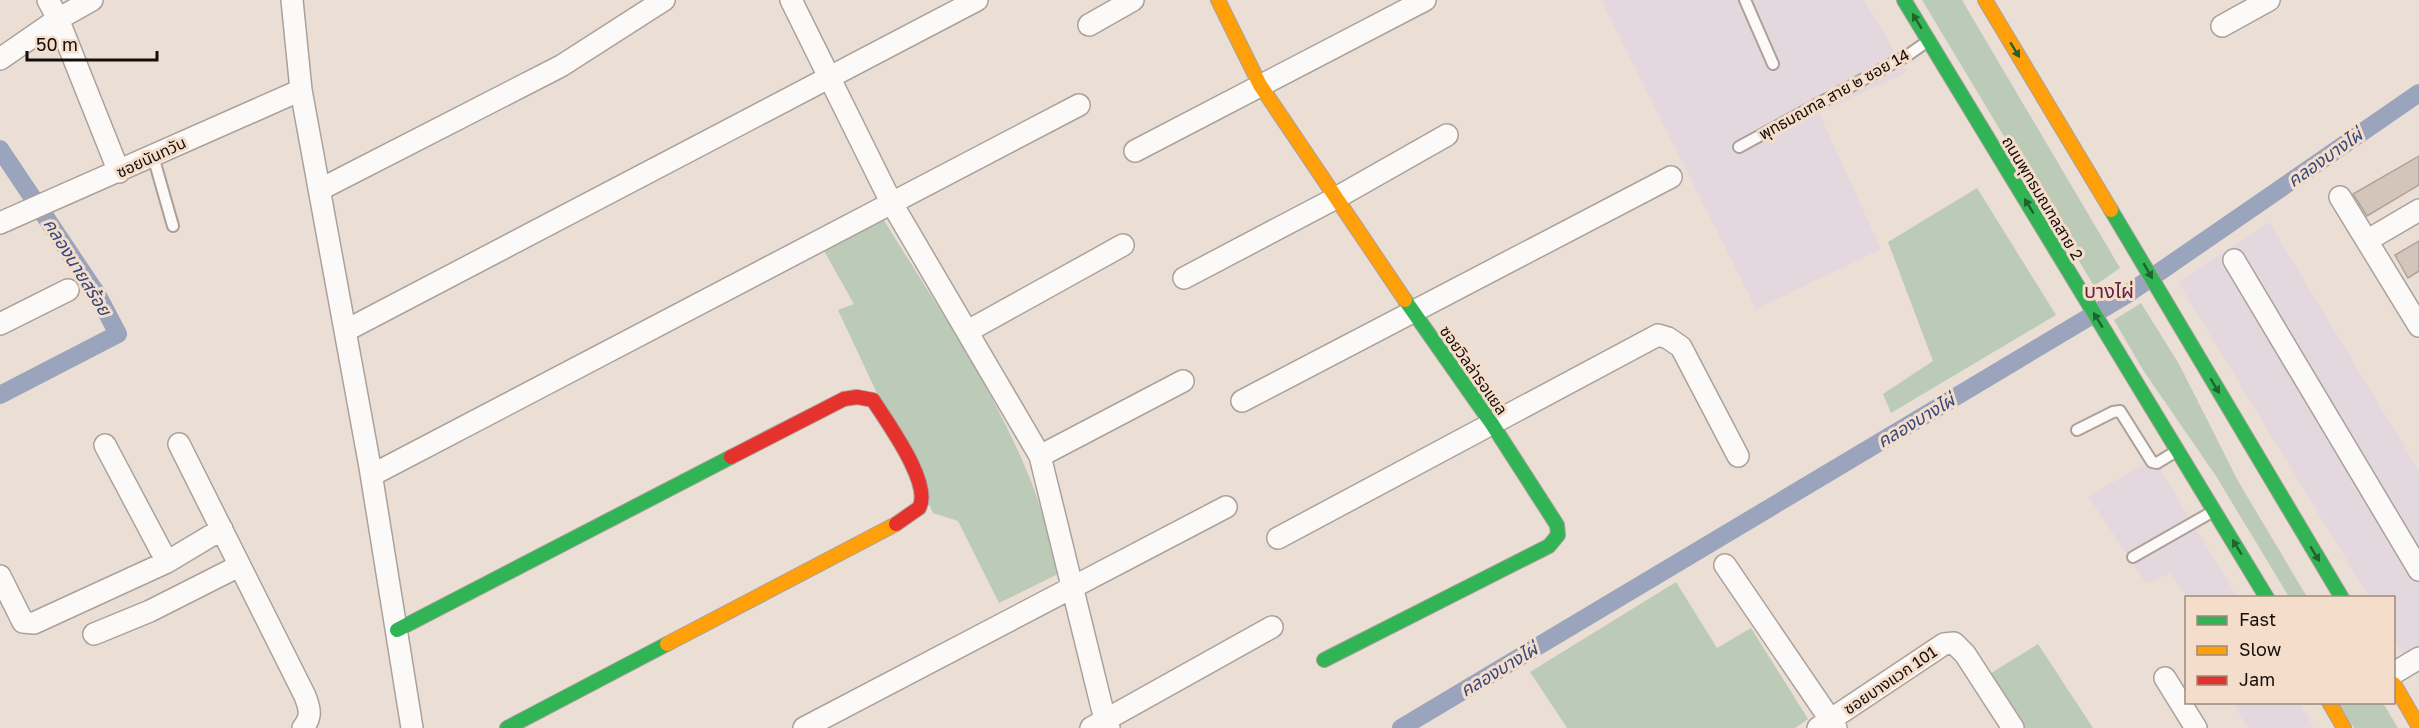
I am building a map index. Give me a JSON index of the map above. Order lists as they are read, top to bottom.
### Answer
{
  "streets": {
    "street": [
      "ซอยนันทวัน",
      "ถนนพุทธมณฑลสาย 2",
      "ซอยวิลล่ารอแยล",
      "ซอยบางแวก 101"
    ],
    "lane": ["พุทธมณฑล สาย ๒ ซอย 14"]
  },
  "crossings": [
    ["พุทธมณฑล สาย ๒ ซอย 14", "ถนนพุทธมณฑลสาย 2"]
  ],
  "districts": ["บางไผ่"],
  "water": ["คลองบางไผ่", "คลองนายสร้อย"],
  "legend": ["Fast", "Slow", "Jam"],
  "scale_bar": "50 m"
}
